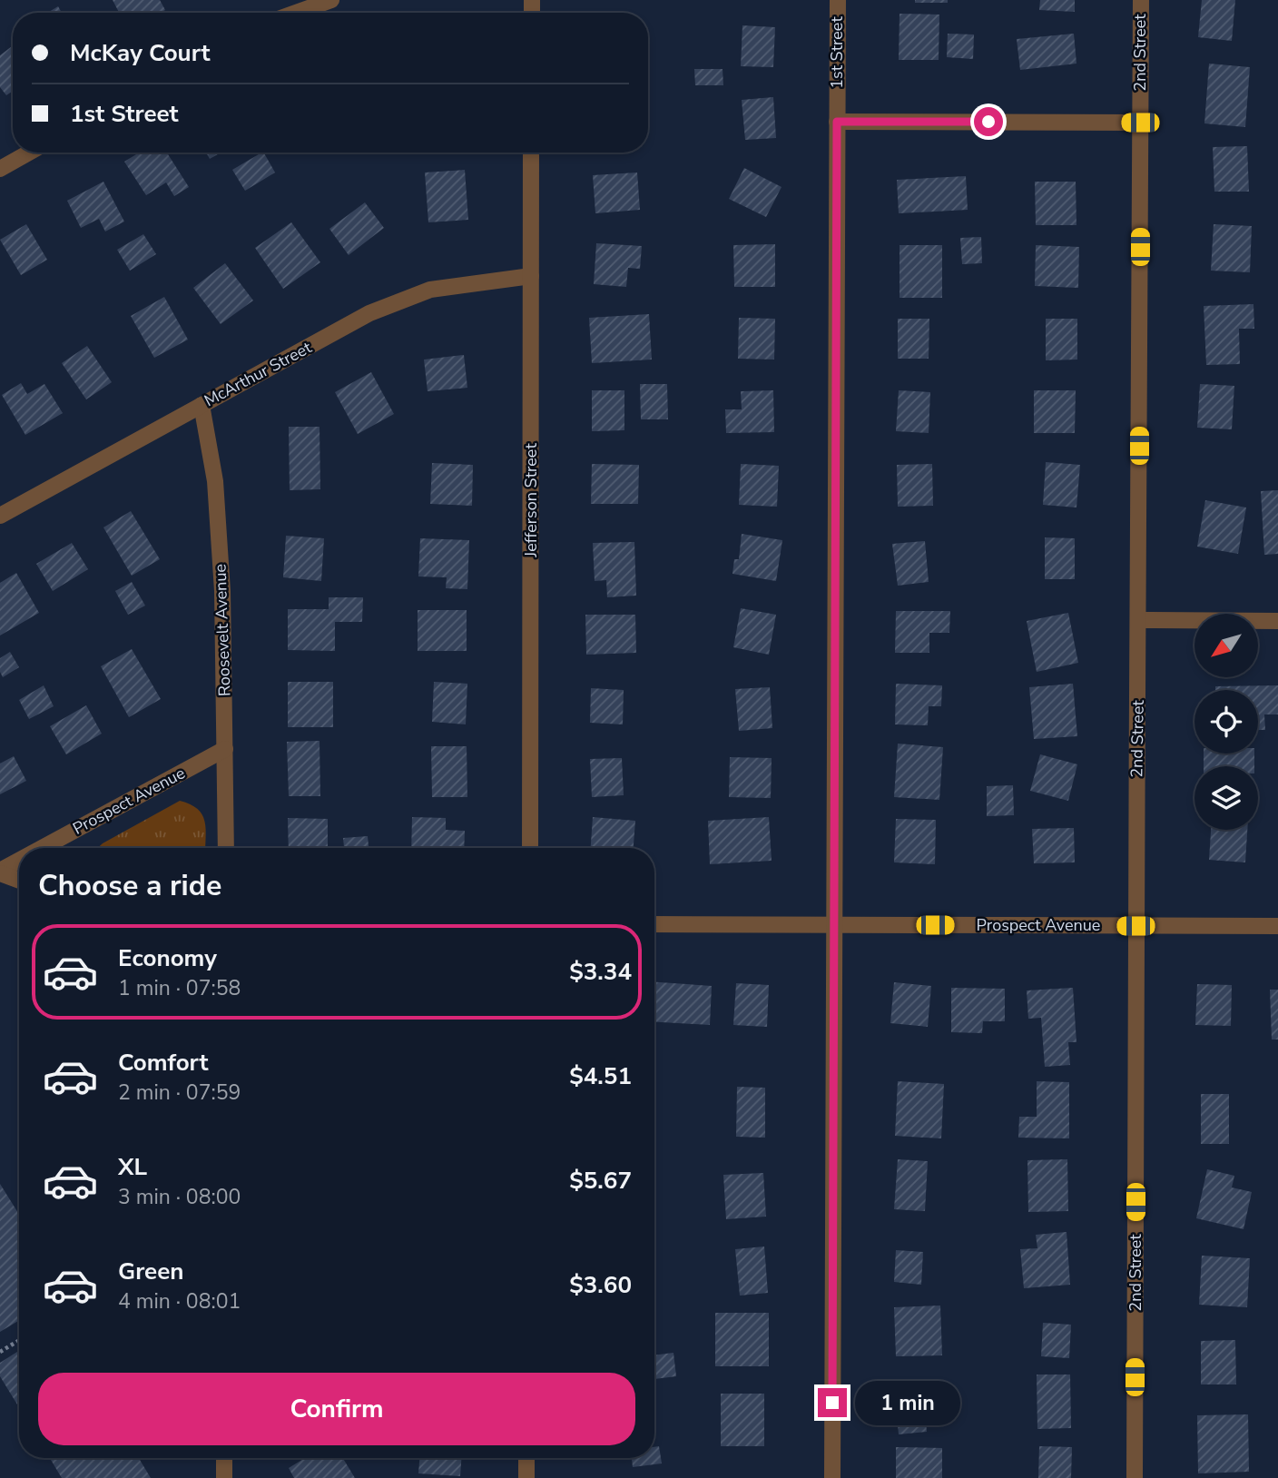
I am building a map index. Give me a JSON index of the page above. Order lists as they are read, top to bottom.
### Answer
{
  "streets": {
    "street": [
      "1st Street",
      "2nd Street",
      "McArthur Street",
      "Jefferson Street",
      "Roosevelt Avenue",
      "Prospect Avenue"
    ]
  },
  "crossings": [
    ["1st Street", "Prospect Avenue"],
    ["2nd Street", "Prospect Avenue"],
    ["McArthur Street", "Jefferson Street"],
    ["McArthur Street", "Roosevelt Avenue"],
    ["Roosevelt Avenue", "Prospect Avenue"]
  ],
  "north": "bottom left",
  "page": {
    "banner": ["McKay Court", "1st Street"],
    "heading": "Choose a ride",
    "list": [
      {
        "name": "Economy",
        "note": "1 min · 07:58",
        "value": "$3.34"
      },
      {
        "name": "Comfort",
        "note": "2 min · 07:59",
        "value": "$4.51"
      },
      {
        "name": "XL",
        "note": "3 min · 08:00",
        "value": "$5.67"
      },
      {
        "name": "Green",
        "note": "4 min · 08:01",
        "value": "$3.60"
      }
    ],
    "buttons": "Confirm",
    "bubble": "1 min"
  }
}
